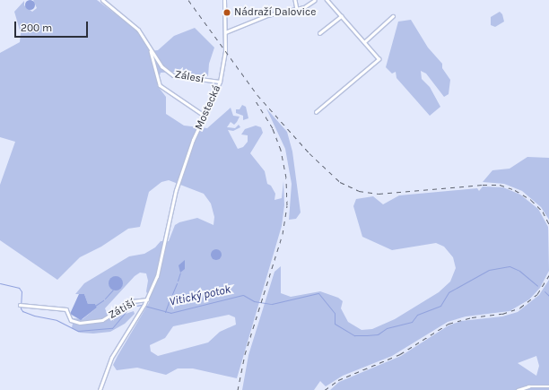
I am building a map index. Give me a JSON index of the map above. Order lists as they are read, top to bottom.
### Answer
{
  "streets": {
    "street": ["Zálesí", "Mostecká", "Zátiší"]
  },
  "crossings": [
    ["Zálesí", "Mostecká"],
    ["Mostecká", "Zátiší"]
  ],
  "water": ["Vitický potok"],
  "places": ["Nádraží Dalovice"],
  "scale_bar": "200 m"
}
